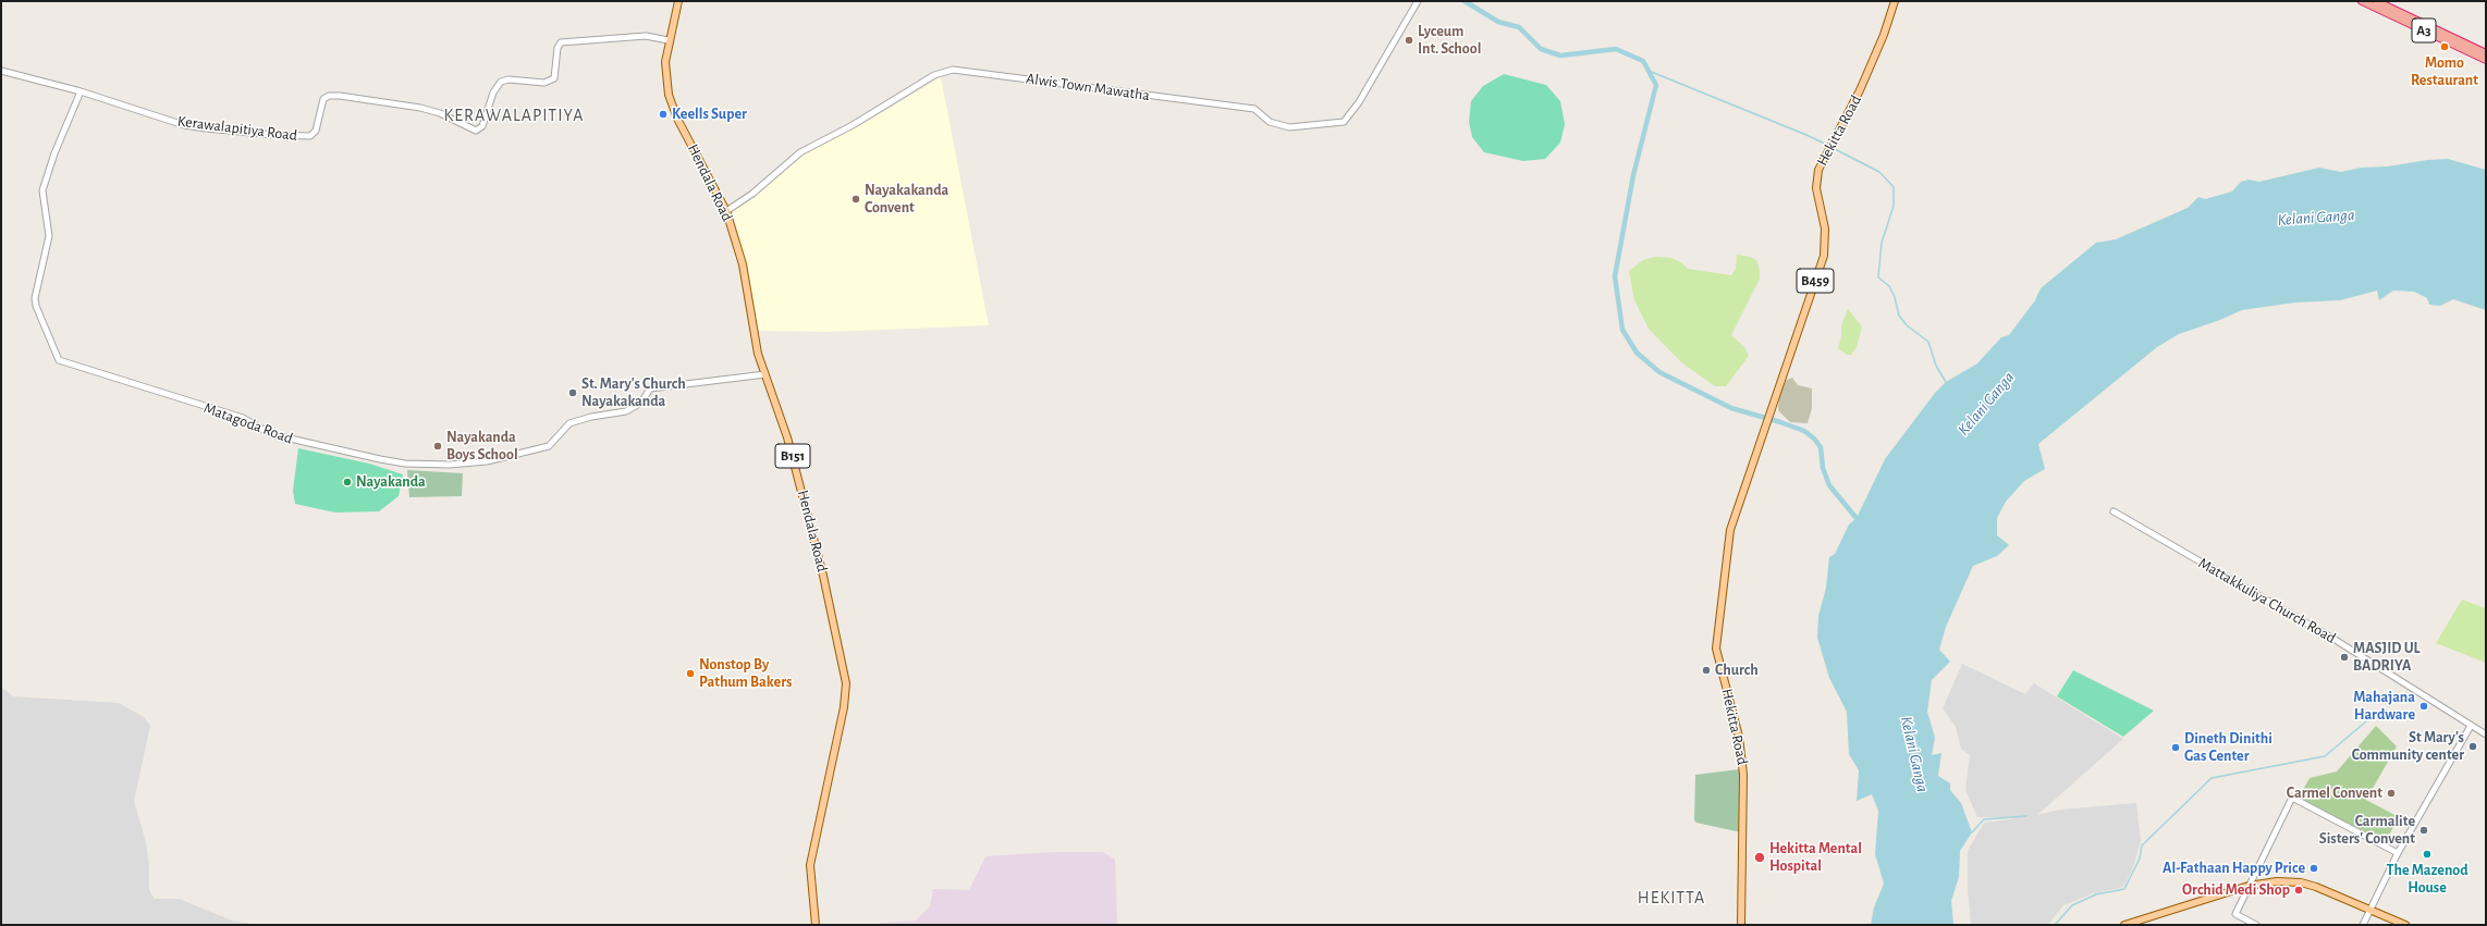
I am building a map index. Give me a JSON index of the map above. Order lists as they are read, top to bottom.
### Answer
{
  "streets": {
    "highway": ["A3"],
    "main road": [
      "Hekitta Road",
      "Hendala Road",
      "B459",
      "B151"
    ],
    "street": [
      "Alwis Town Mawatha",
      "Kerawalapitiya Road",
      "Matagoda Road",
      "Mattakkuliya Church Road"
    ]
  },
  "crossings": [
    ["Alwis Town Mawatha", "Hendala Road"],
    ["Kerawalapitiya Road", "Hendala Road"],
    ["Kerawalapitiya Road", "Matagoda Road"],
    ["Hendala Road", "Matagoda Road"]
  ],
  "districts": ["KERAWALAPITIYA", "HEKITTA"],
  "water": ["Kelani Ganga"],
  "places": [
    "Lyceum Int. School",
    "Momo Restaurant",
    "Keells Super",
    "Nayakakanda Convent",
    "St. Mary's Church Nayakakanda",
    "Nayakanda Boys School",
    "Nayakanda",
    "MASJID UL BADRIYA",
    "Church",
    "Nonstop By Pathum Bakers",
    "Mahajana Hardware",
    "St Mary's Community center",
    "Dineth Dinithi Gas Center",
    "Carmel Convent",
    "Carmalite Sisters' Convent",
    "The Mazenod House",
    "Hekitta Mental Hospital",
    "Al-Fathaan Happy Price",
    "Orchid Medi Shop"
  ]
}
